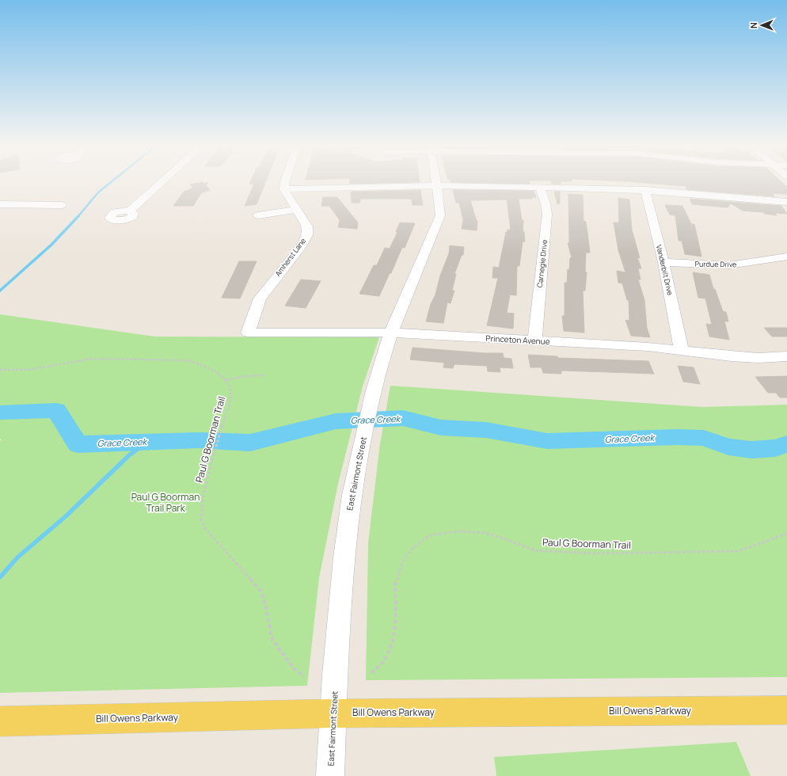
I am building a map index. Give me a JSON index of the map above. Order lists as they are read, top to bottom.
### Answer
{
  "streets": {
    "main road": ["Bill Owens Parkway"],
    "street": [
      "Amherst Lane",
      "Carnegie Drive",
      "Purdue Drive",
      "Vanderbilt Drive",
      "Princeton Avenue",
      "East Fairmont Street"
    ],
    "path": ["Paul G Boorman Trail"]
  },
  "crossings": [
    ["Amherst Lane", "Princeton Avenue"],
    ["Carnegie Drive", "Princeton Avenue"],
    ["Purdue Drive", "Vanderbilt Drive"],
    ["Vanderbilt Drive", "Princeton Avenue"],
    ["Princeton Avenue", "East Fairmont Street"],
    ["East Fairmont Street", "Bill Owens Parkway"]
  ],
  "water": ["Grace Creek"],
  "parks": ["Paul G Boorman Trail Park"],
  "north": "left"
}
